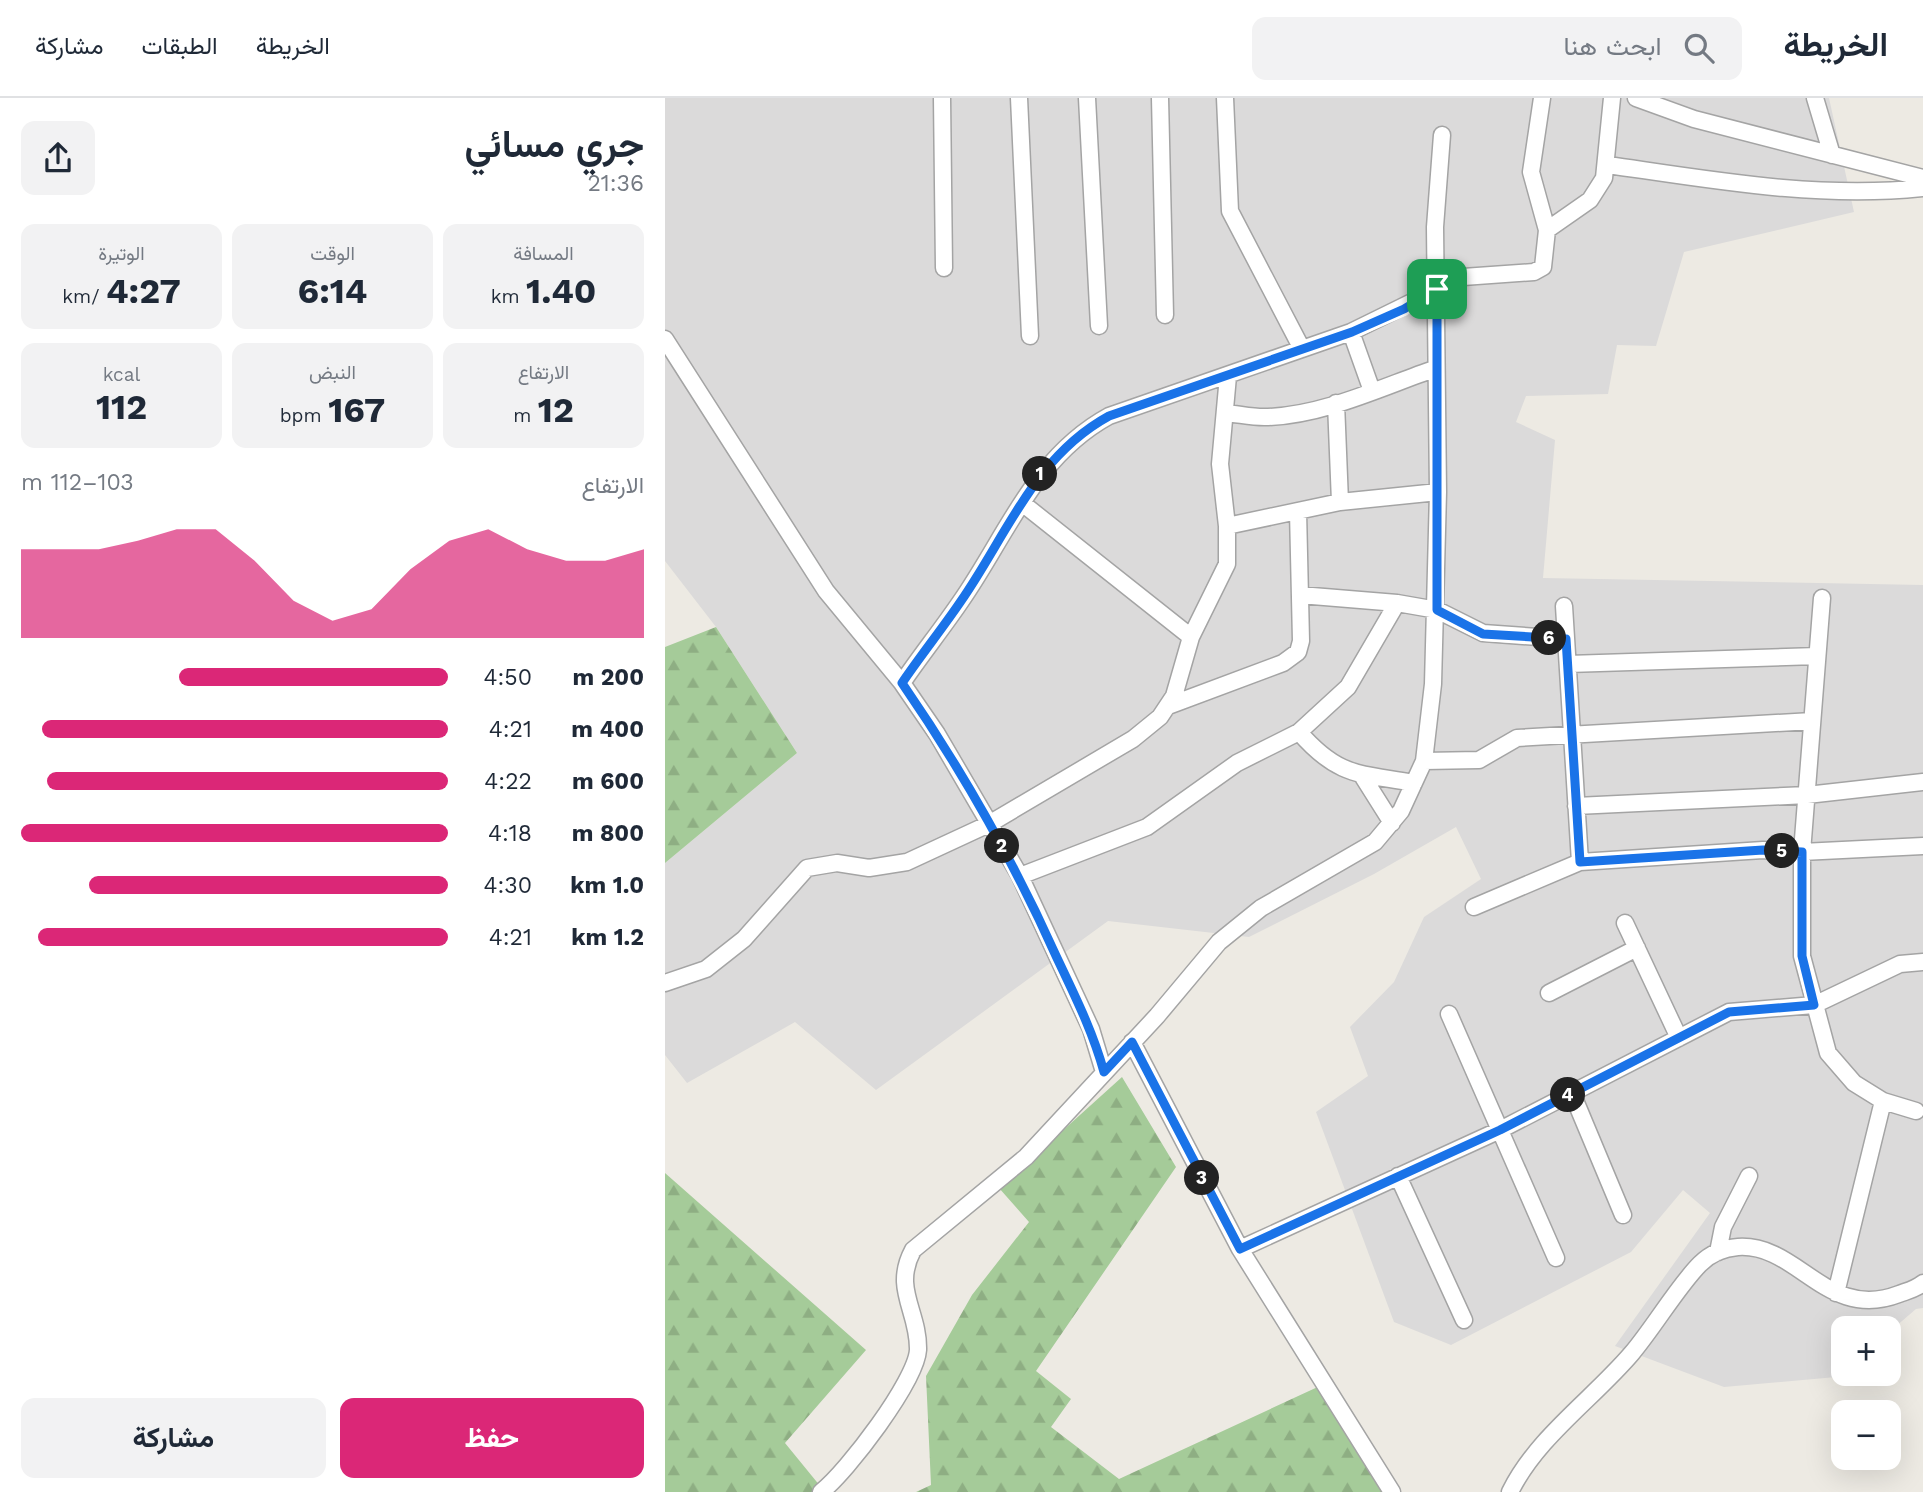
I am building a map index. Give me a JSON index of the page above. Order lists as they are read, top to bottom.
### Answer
{
  "page": {
    "header": "الخريطة",
    "search": "ابحث هنا",
    "nav": ["الخريطة", "الطبقات", "مشاركة"],
    "heading": ["جري مسائي", "21:36"],
    "stats": [
      ["المسافة", "1.40 km"],
      ["الوقت", "6:14"],
      ["الوتيرة", "4:27 /km"],
      ["الارتفاع", "12 m"],
      ["النبض", "167 bpm"],
      ["kcal", "112"]
    ],
    "chart": ["الارتفاع", "103–112 m"],
    "pins": [
      "1",
      "6",
      "2",
      "5",
      "4",
      "3"
    ],
    "list": [
      {
        "name": "200 m",
        "note": "4:50"
      },
      {
        "name": "400 m",
        "note": "4:21"
      },
      {
        "name": "600 m",
        "note": "4:22"
      },
      {
        "name": "800 m",
        "note": "4:18"
      },
      {
        "name": "1.0 km",
        "note": "4:30"
      },
      {
        "name": "1.2 km",
        "note": "4:21"
      }
    ],
    "map_buttons": ["+", "−"],
    "buttons": ["حفظ", "مشاركة"]
  }
}
